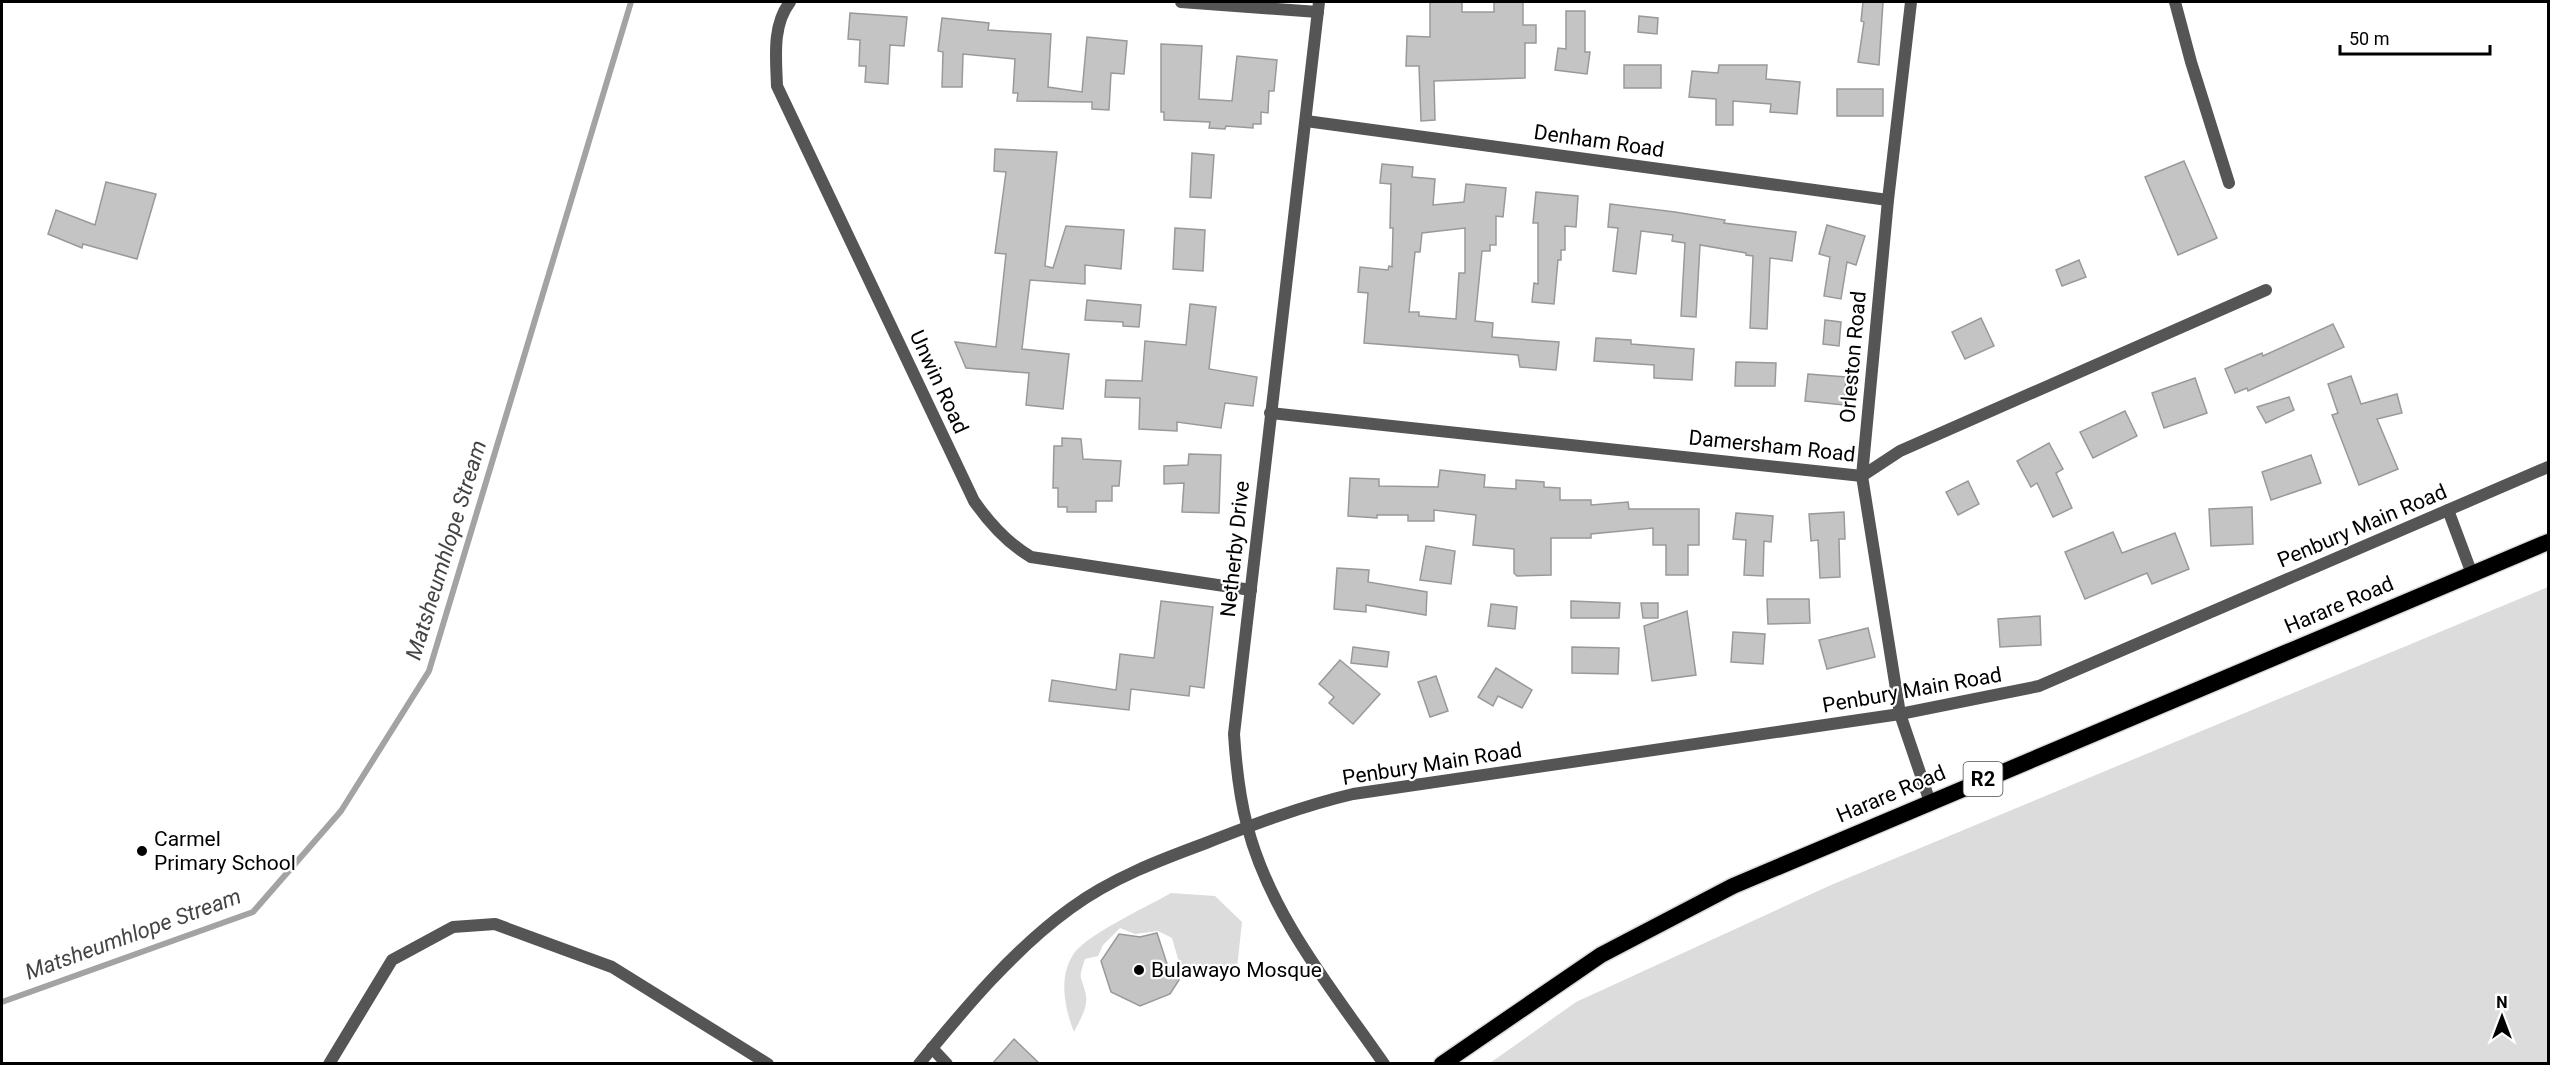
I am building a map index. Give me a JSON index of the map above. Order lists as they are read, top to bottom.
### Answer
{
  "streets": {
    "highway": ["Harare Road", "R2"],
    "street": [
      "Denham Road",
      "Orleston Road",
      "Unwin Road",
      "Damersham Road",
      "Penbury Main Road",
      "Netherby Drive"
    ]
  },
  "crossings": [
    ["Denham Road", "Orleston Road"],
    ["Denham Road", "Netherby Drive"],
    ["Orleston Road", "Damersham Road"],
    ["Orleston Road", "Penbury Main Road"],
    ["Orleston Road", "Harare Road"],
    ["Unwin Road", "Netherby Drive"],
    ["Damersham Road", "Netherby Drive"],
    ["Penbury Main Road", "Netherby Drive"]
  ],
  "water": ["Matsheumhlope Stream"],
  "places": ["Carmel Primary School", "Bulawayo Mosque"],
  "scale_bar": "50 m",
  "north": "top"
}
